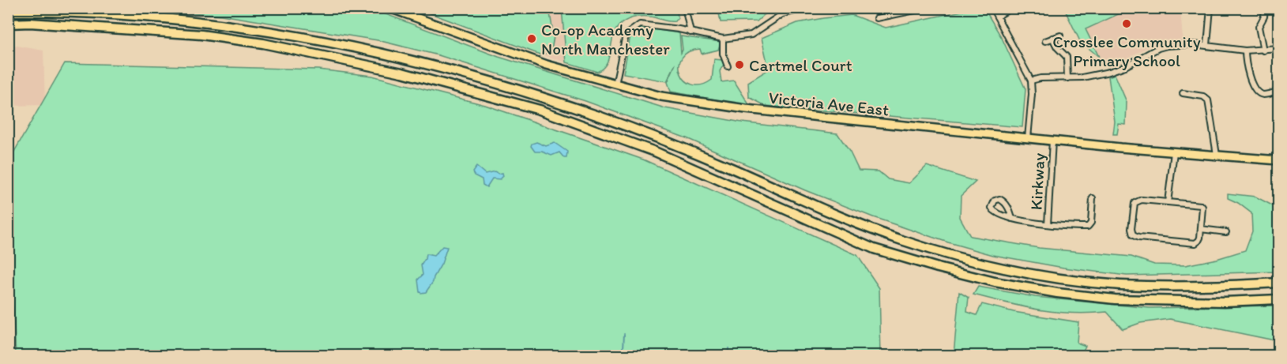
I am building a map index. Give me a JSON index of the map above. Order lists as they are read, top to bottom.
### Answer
{
  "streets": {
    "main road": ["Victoria Ave East"],
    "street": ["Kirkway"]
  },
  "crossings": [
    ["Victoria Ave East", "Kirkway"]
  ],
  "places": ["Crosslee Community Primary School", "Co-op Academy North Manchester", "Cartmel Court"]
}
